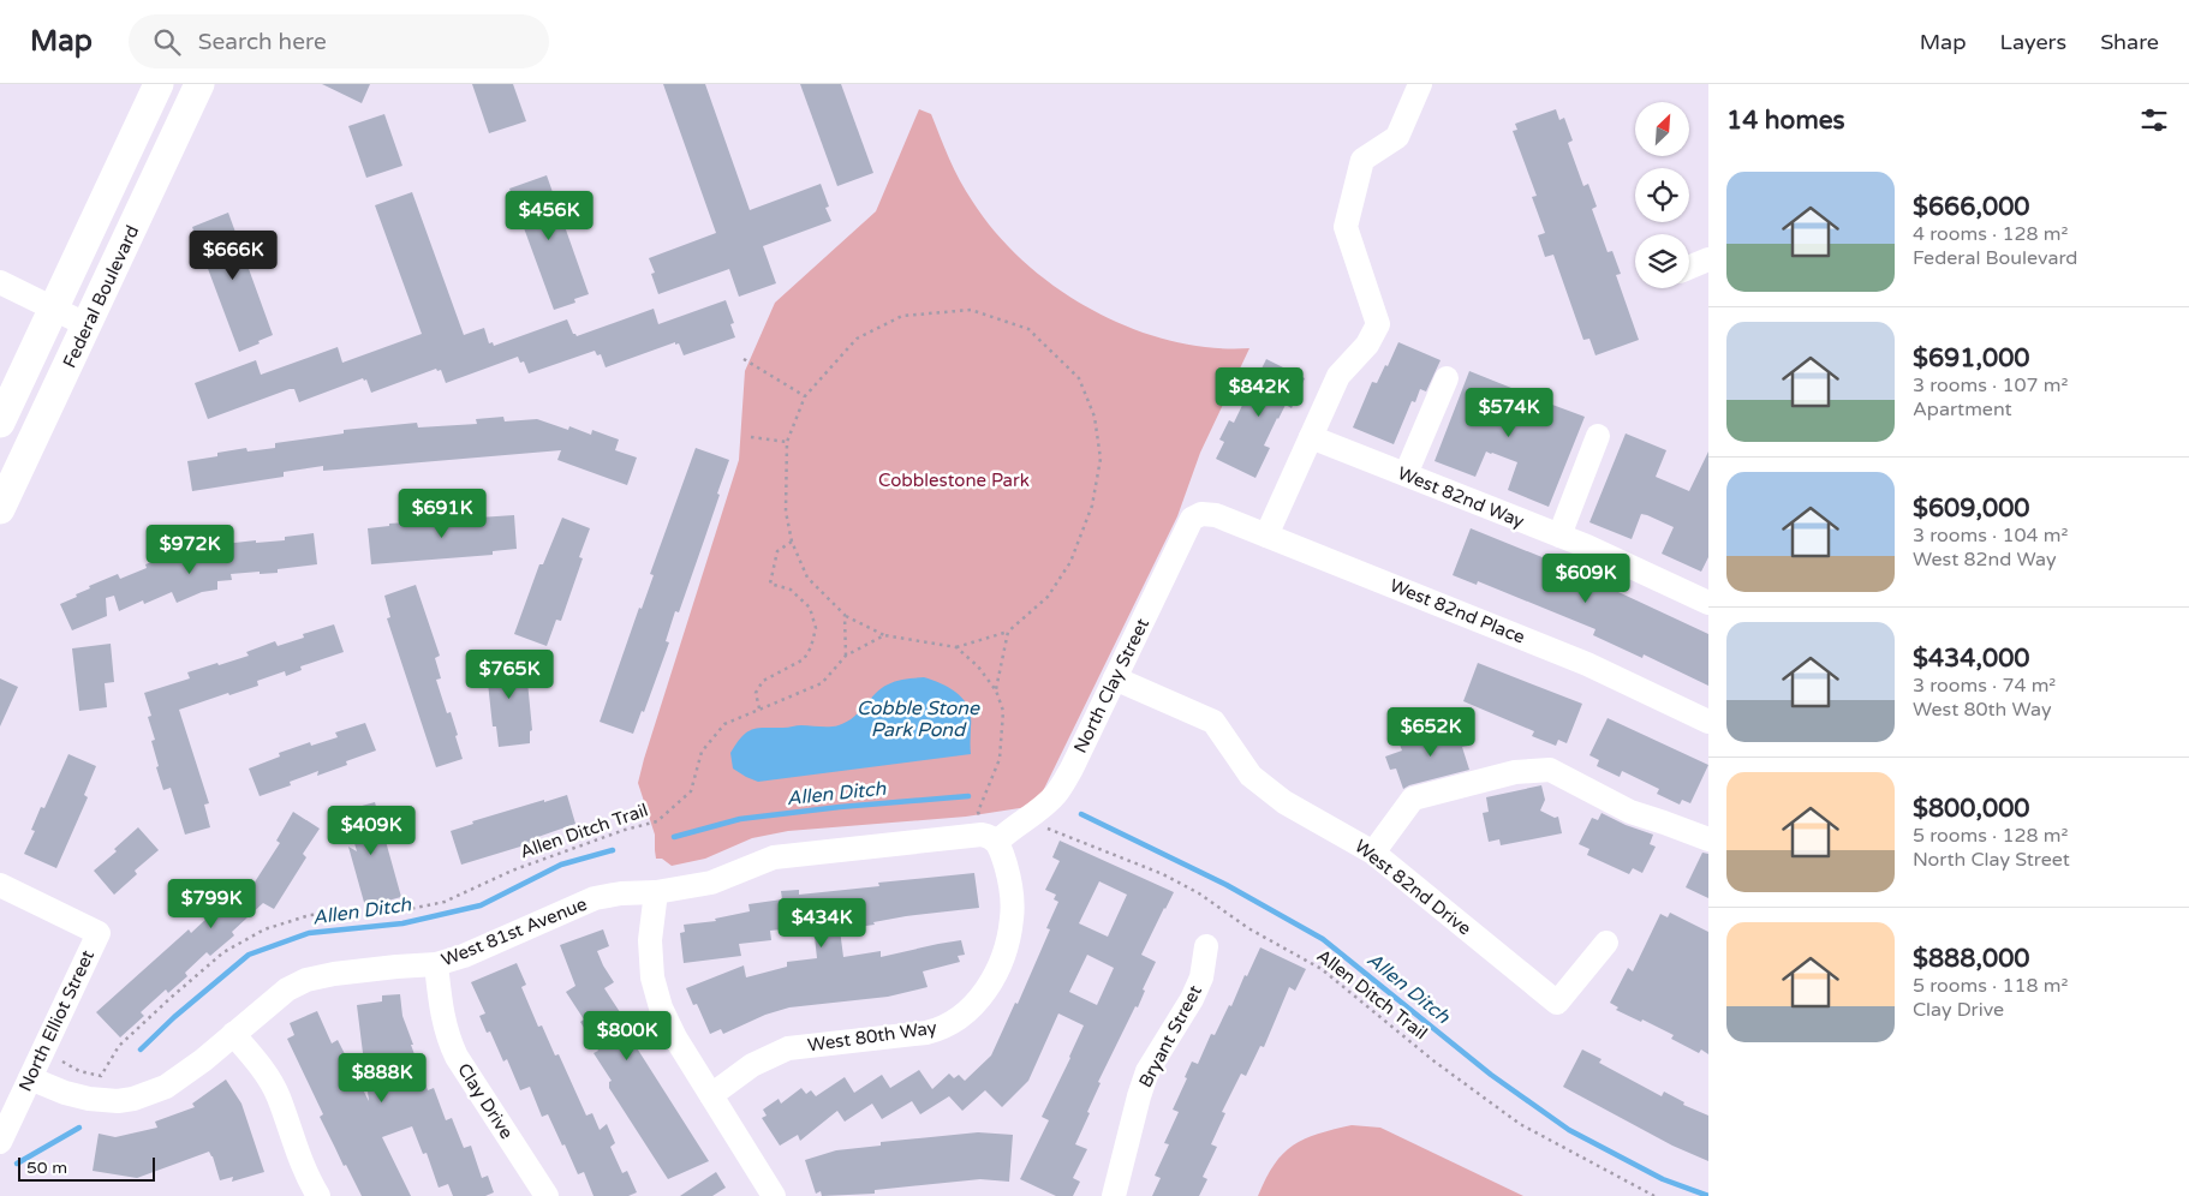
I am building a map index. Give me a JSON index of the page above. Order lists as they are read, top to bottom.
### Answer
{
  "streets": {
    "main road": ["Federal Boulevard"],
    "street": [
      "West 82nd Way",
      "West 82nd Place",
      "North Clay Street",
      "West 82nd Drive",
      "West 81st Avenue",
      "North Elliot Street",
      "West 80th Way",
      "Bryant Street",
      "Clay Drive"
    ],
    "path": ["Allen Ditch Trail"]
  },
  "crossings": [
    ["West 82nd Place", "North Clay Street"],
    ["North Clay Street", "West 82nd Drive"],
    ["North Clay Street", "West 81st Avenue"],
    ["North Clay Street", "West 80th Way"],
    ["Allen Ditch Trail", "North Elliot Street"],
    ["West 81st Avenue", "North Elliot Street"],
    ["West 81st Avenue", "West 80th Way"],
    ["West 81st Avenue", "Clay Drive"]
  ],
  "water": ["Cobble Stone Park Pond", "Allen Ditch"],
  "parks": ["Cobblestone Park"],
  "scale_bar": "50 m",
  "north": "top right",
  "page": {
    "header": "Map",
    "search": "Search here",
    "nav": ["Map", "Layers", "Share"],
    "heading": "14 homes",
    "list": [
      {
        "name": "$666,000",
        "note": "4 rooms · 128 m² · Federal Boulevard"
      },
      {
        "name": "$691,000",
        "note": "3 rooms · 107 m² · Apartment"
      },
      {
        "name": "$609,000",
        "note": "3 rooms · 104 m² · West 82nd Way"
      },
      {
        "name": "$434,000",
        "note": "3 rooms · 74 m² · West 80th Way"
      },
      {
        "name": "$800,000",
        "note": "5 rooms · 128 m² · North Clay Street"
      },
      {
        "name": "$888,000",
        "note": "5 rooms · 118 m² · Clay Drive"
      }
    ],
    "price": [
      "$456K",
      "$666K",
      "$842K",
      "$574K",
      "$691K",
      "$972K",
      "$609K",
      "$765K",
      "$652K",
      "$409K",
      "$799K",
      "$434K",
      "$800K",
      "$888K"
    ],
    "scale": "50 m"
  }
}
